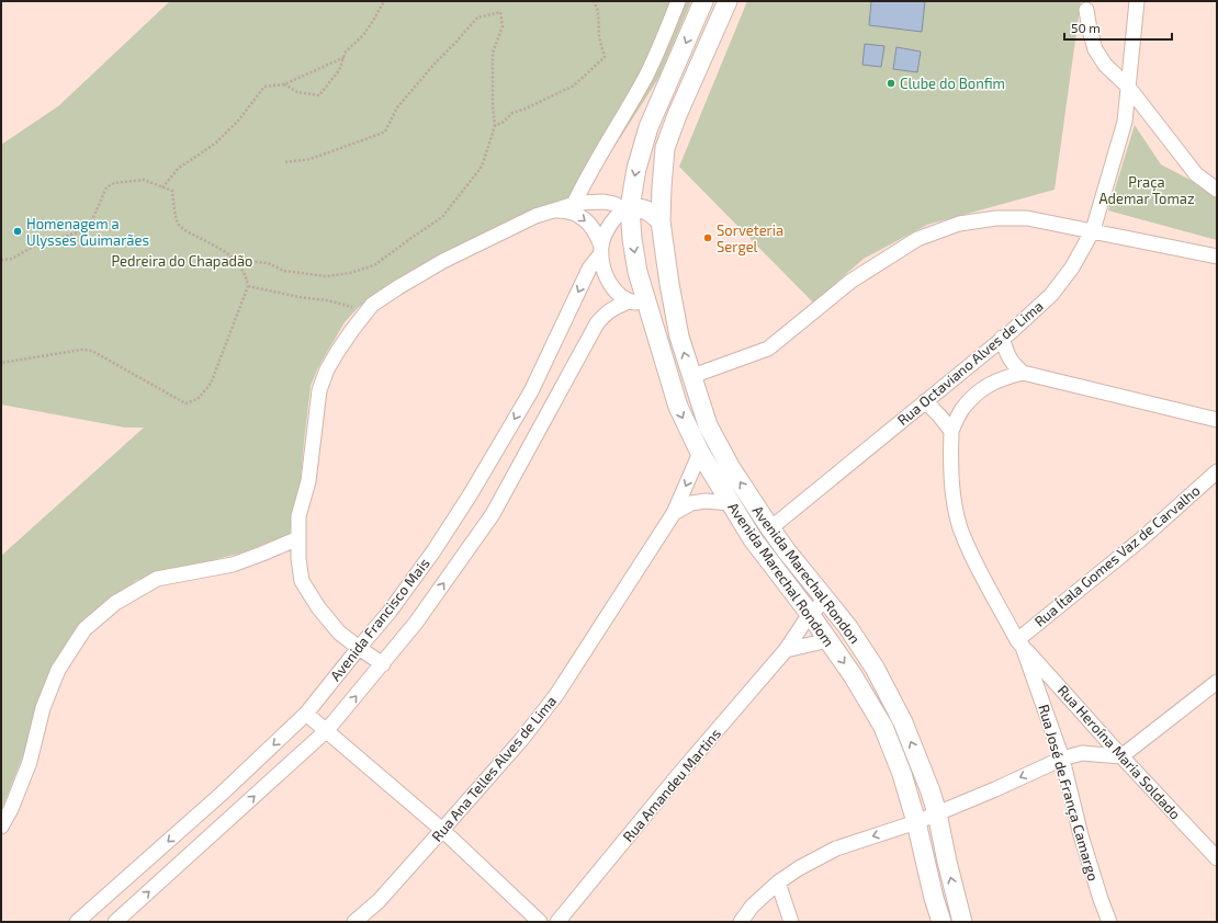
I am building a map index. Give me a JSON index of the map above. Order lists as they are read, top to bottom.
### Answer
{
  "streets": {
    "main road": ["Avenida Marechal Rondom", "Avenida Marechal Rondon"],
    "street": [
      "Rua Octaviano Alves de Lima",
      "Rua Ítala Gomes Vaz de Carvalho",
      "Avenida Francisco Mais",
      "Rua Heroína Maria Soldado",
      "Rua Ana Telles Alves de Lima",
      "Rua Amandeu Martins",
      "Rua José de França Camargo"
    ]
  },
  "crossings": [
    ["Rua Octaviano Alves de Lima", "Avenida Marechal Rondon"],
    ["Rua Ítala Gomes Vaz de Carvalho", "Rua Heroína Maria Soldado"],
    ["Rua Ítala Gomes Vaz de Carvalho", "Rua José de França Camargo"],
    ["Avenida Marechal Rondom", "Avenida Francisco Mais"],
    ["Avenida Marechal Rondom", "Rua Ana Telles Alves de Lima"],
    ["Avenida Marechal Rondom", "Rua Amandeu Martins"],
    ["Avenida Marechal Rondon", "Rua Amandeu Martins"],
    ["Rua Heroína Maria Soldado", "Rua José de França Camargo"]
  ],
  "one_way": ["Avenida Marechal Rondom", "Avenida Marechal Rondon"],
  "parks": ["Praça Ademar Tomaz", "Pedreira do Chapadão"],
  "places": ["Clube do Bonfim", "Homenagem a Ulysses Guimarães", "Sorveteria Sergel"],
  "scale_bar": "50 m"
}
